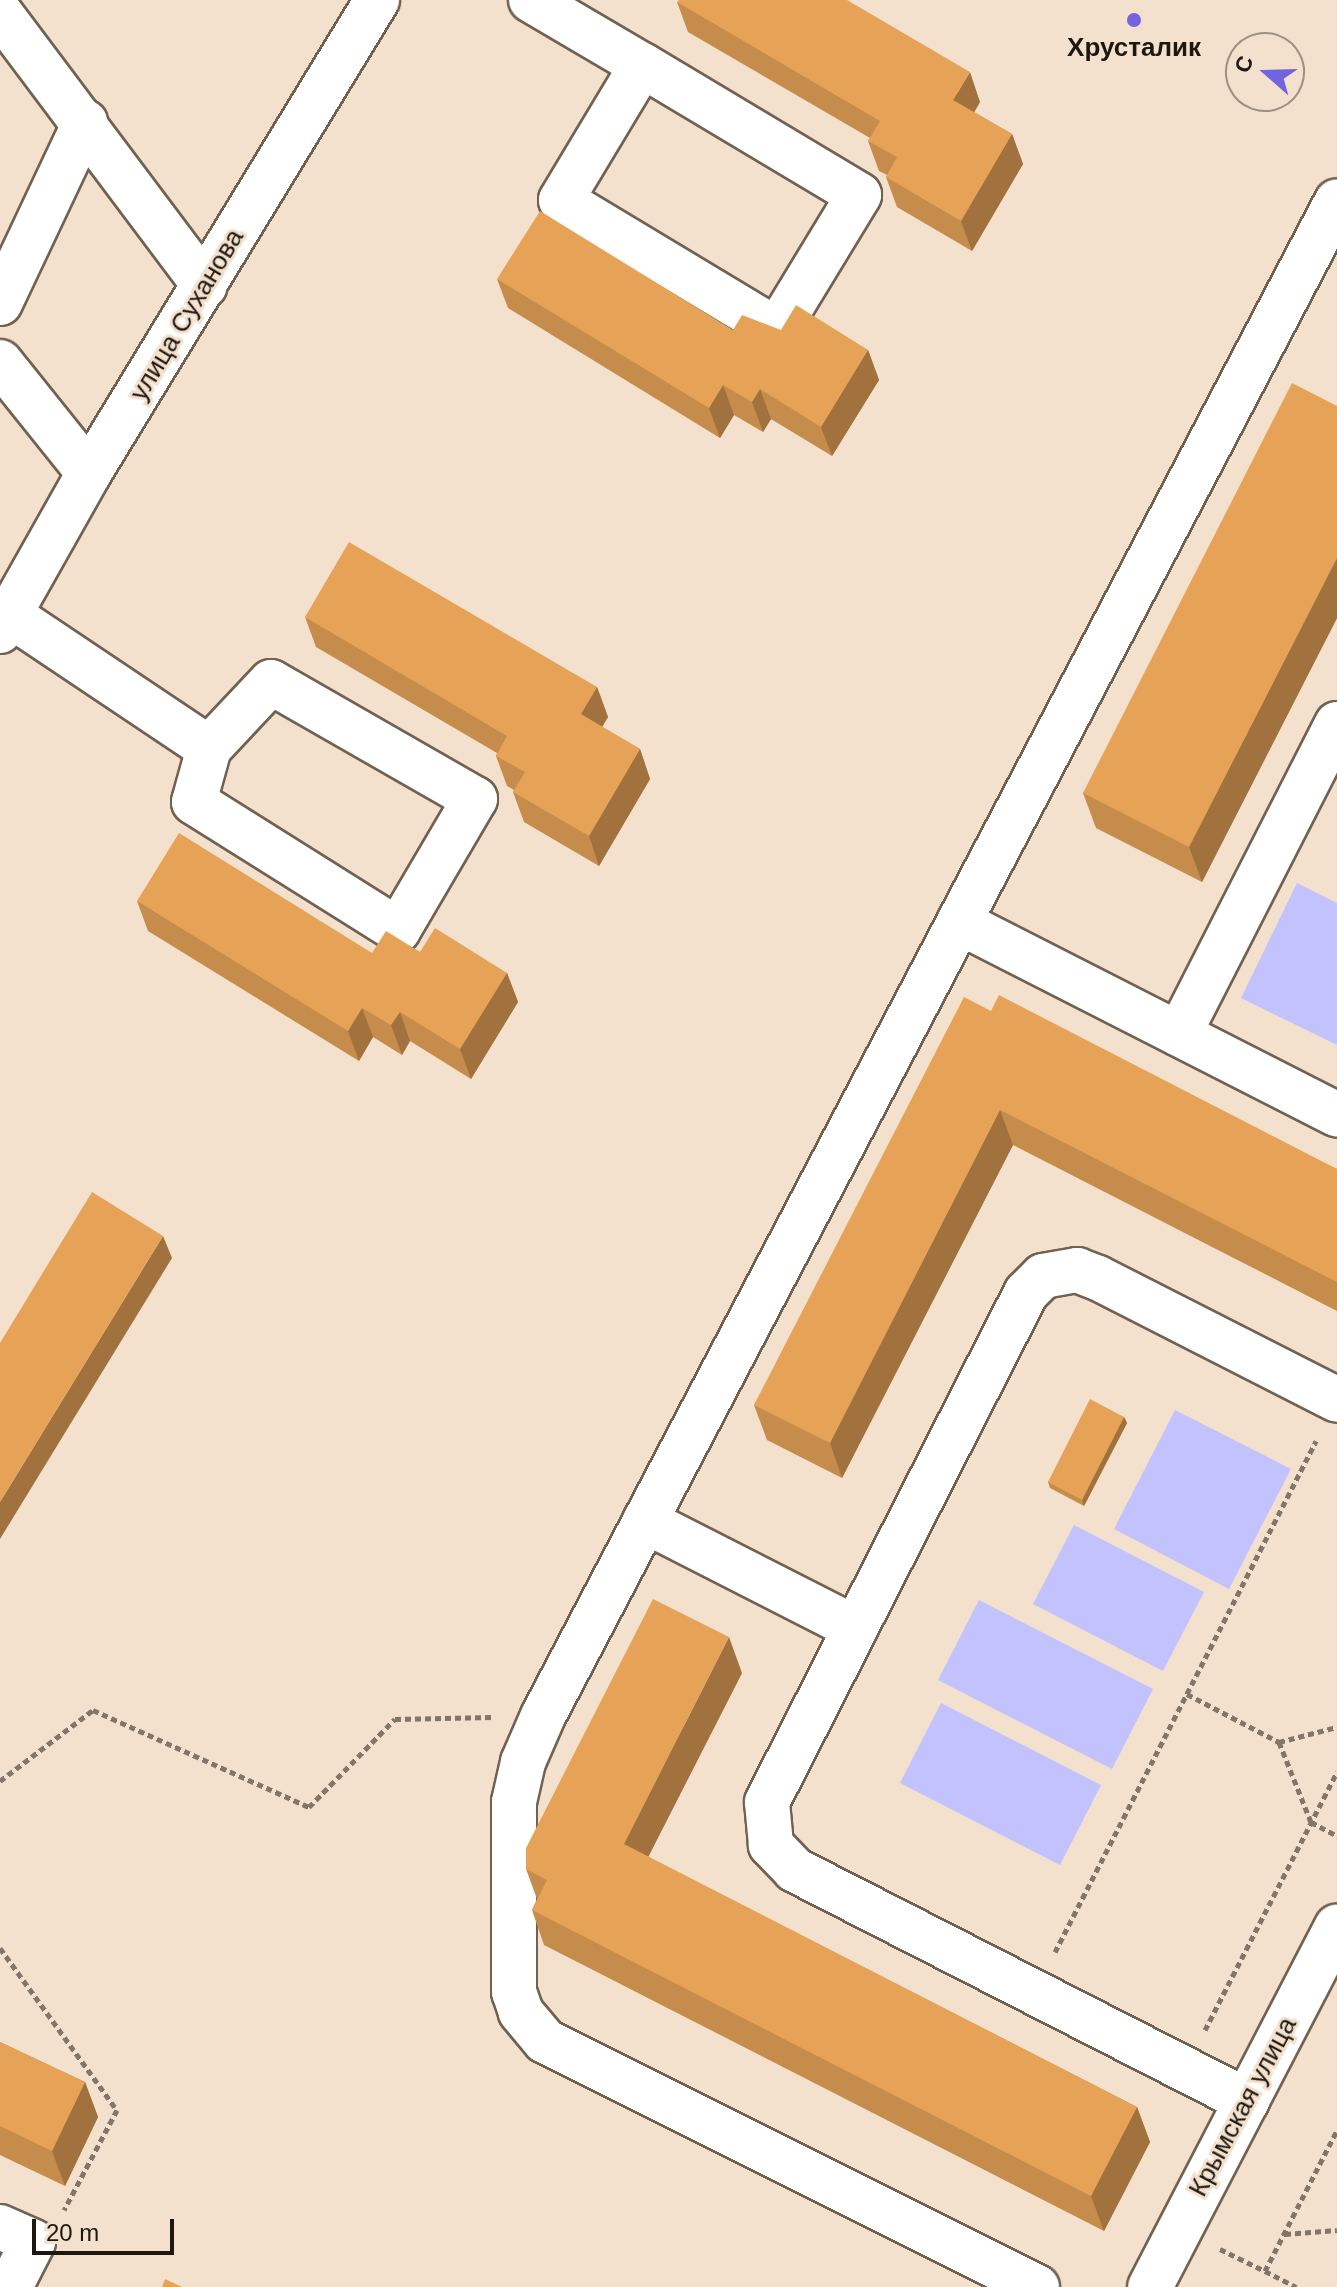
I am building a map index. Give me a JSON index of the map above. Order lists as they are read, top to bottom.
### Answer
{
  "streets": {
    "street": ["улица Суханова", "Крымская улица"]
  },
  "places": ["Хрусталик"],
  "scale_bar": "20 m",
  "north": "left"
}
